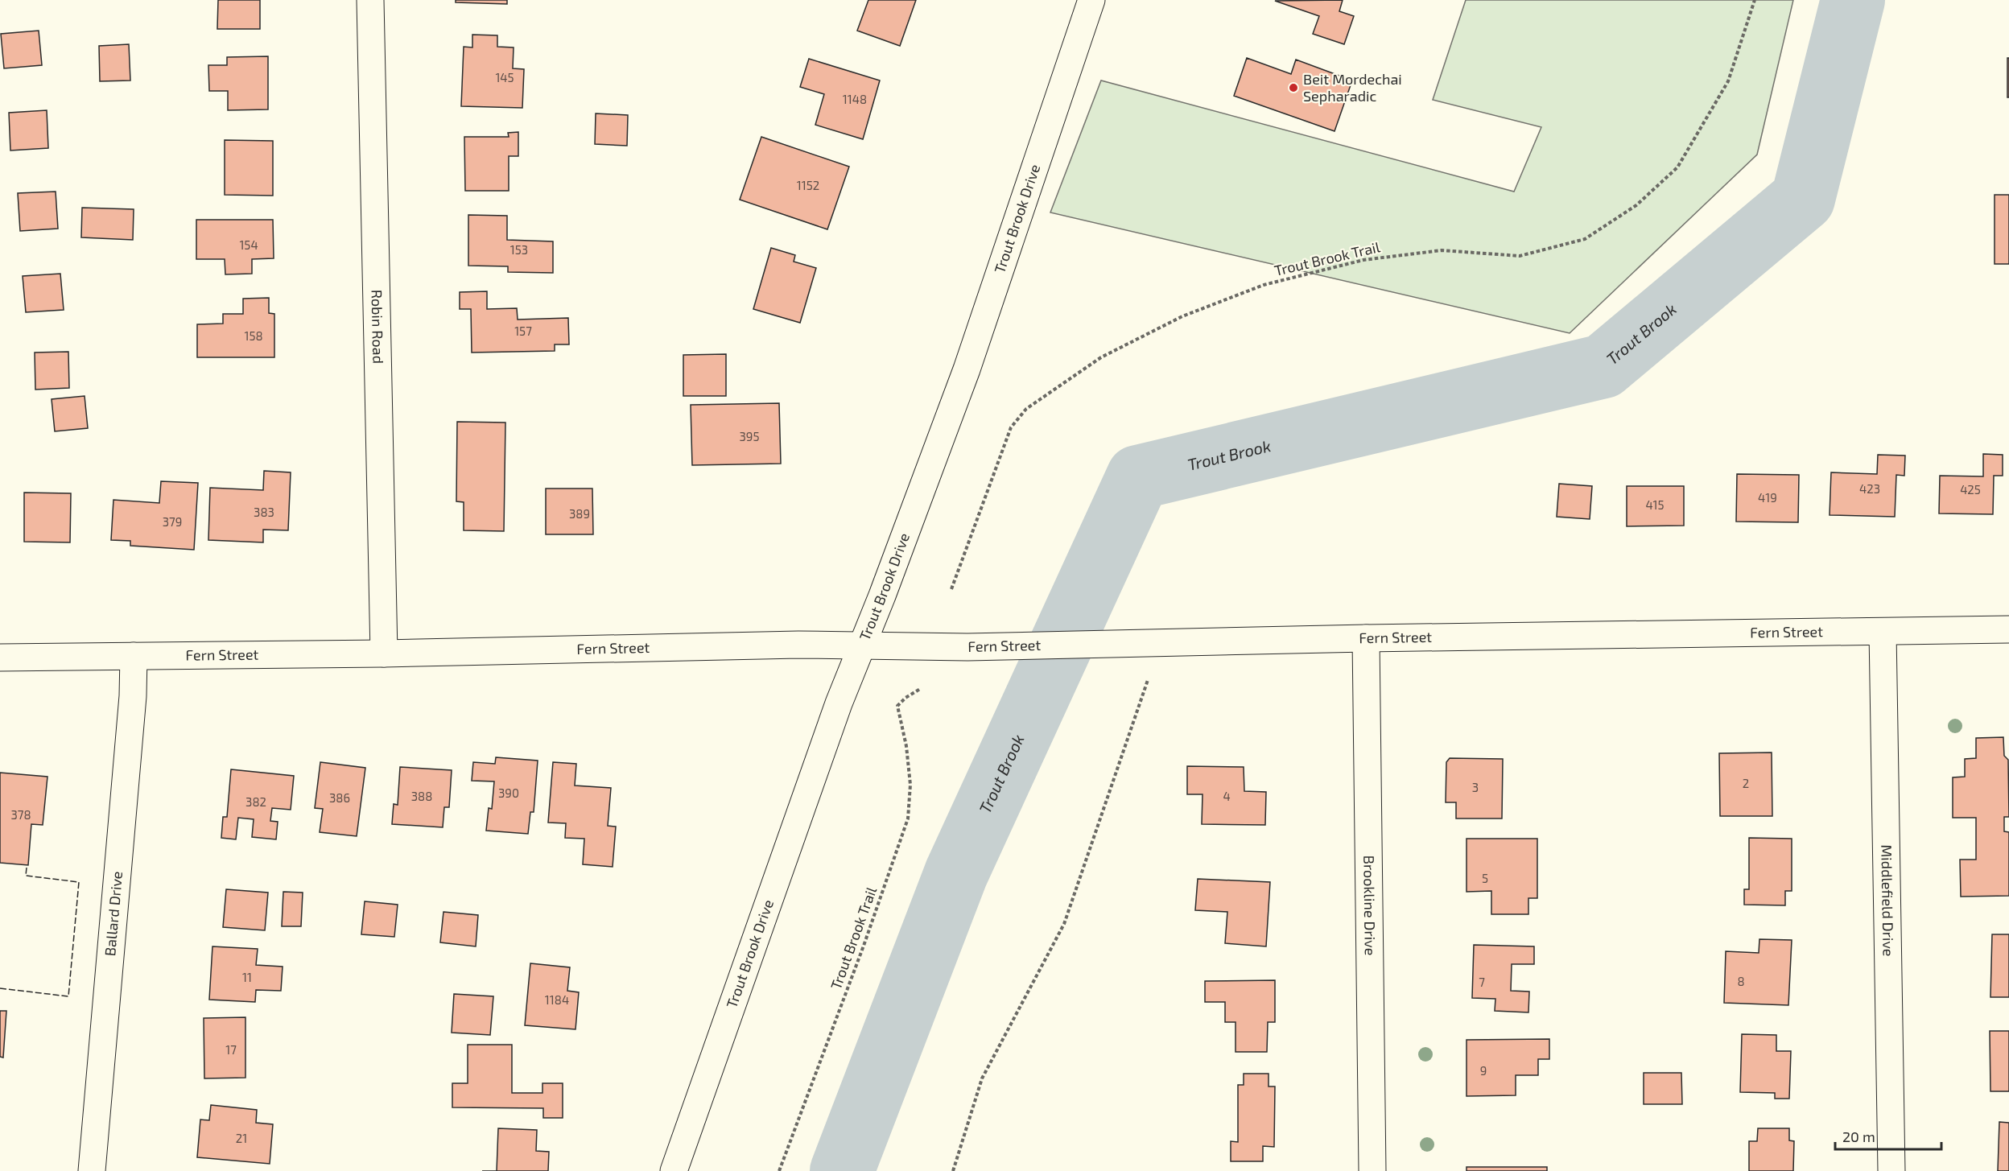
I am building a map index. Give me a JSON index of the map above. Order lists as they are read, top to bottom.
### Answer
{
  "streets": {
    "street": [
      "Trout Brook Drive",
      "Robin Road",
      "Fern Street",
      "Middlefield Drive",
      "Brookline Drive",
      "Ballard Drive"
    ],
    "path": ["Trout Brook Trail"]
  },
  "crossings": [
    ["Trout Brook Drive", "Fern Street"],
    ["Robin Road", "Fern Street"],
    ["Fern Street", "Middlefield Drive"],
    ["Fern Street", "Brookline Drive"],
    ["Fern Street", "Ballard Drive"]
  ],
  "water": ["Trout Brook"],
  "places": ["Beit Mordechai Sepharadic"],
  "house_numbers": [
    "145",
    "1148",
    "1152",
    "154",
    "153",
    "157",
    "158",
    "395",
    "423",
    "425",
    "419",
    "415",
    "383",
    "389",
    "379",
    "2",
    "3",
    "390",
    "388",
    "4",
    "386",
    "382",
    "378",
    "5",
    "11",
    "8",
    "7",
    "1184",
    "17",
    "9",
    "21"
  ],
  "scale_bar": "20 m"
}
